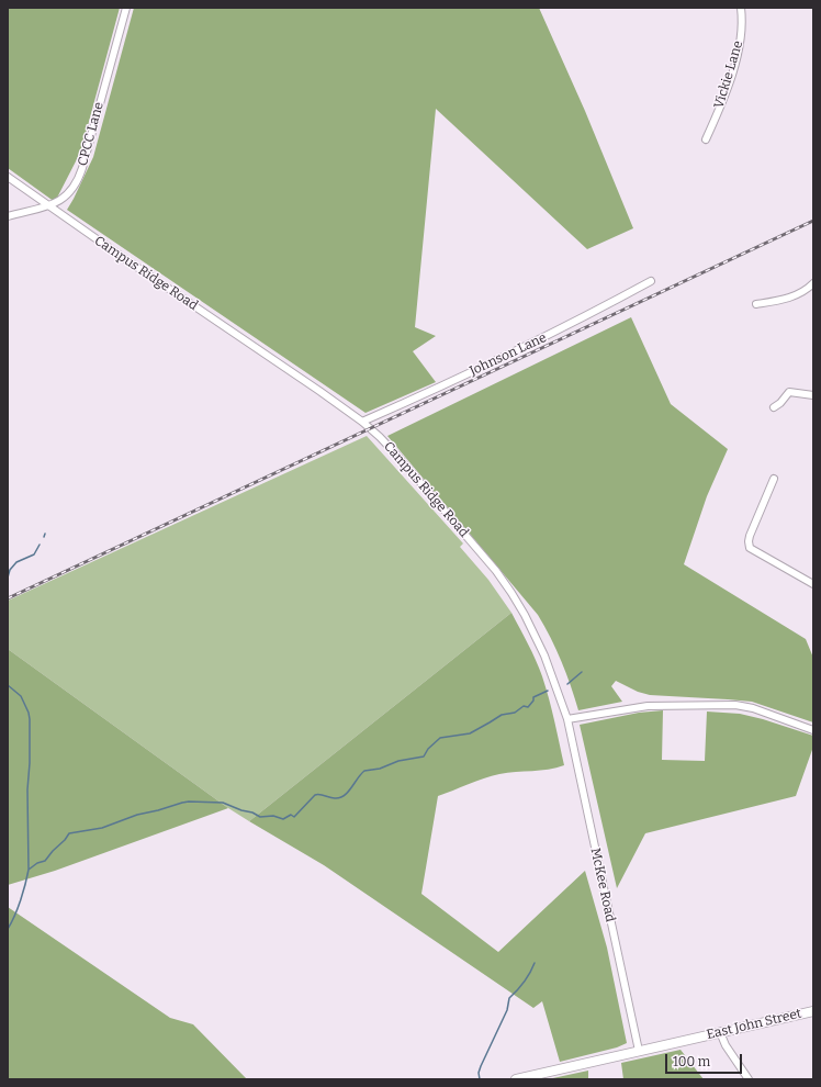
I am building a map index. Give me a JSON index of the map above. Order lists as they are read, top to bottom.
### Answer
{
  "streets": {
    "main road": ["East John Street"],
    "street": [
      "Vickie Lane",
      "CPCC Lane",
      "Campus Ridge Road",
      "Johnson Lane",
      "McKee Road"
    ]
  },
  "crossings": [
    ["CPCC Lane", "Campus Ridge Road"],
    ["Campus Ridge Road", "Johnson Lane"],
    ["Campus Ridge Road", "McKee Road"],
    ["McKee Road", "East John Street"]
  ],
  "scale_bar": "100 m"
}
